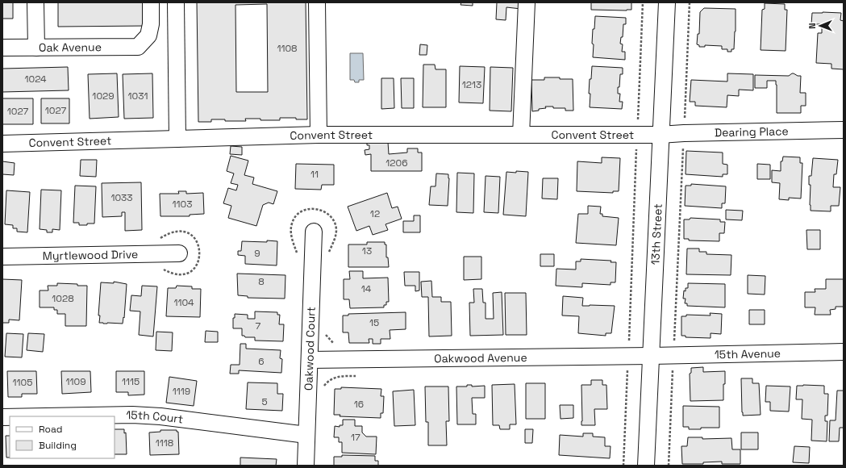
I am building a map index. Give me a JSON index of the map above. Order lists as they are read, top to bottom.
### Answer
{
  "streets": {
    "street": [
      "Oak Avenue",
      "Dearing Place",
      "Convent Street",
      "13th Street",
      "Myrtlewood Drive",
      "Oakwood Court",
      "15th Avenue",
      "Oakwood Avenue",
      "15th Court"
    ]
  },
  "crossings": [
    ["Dearing Place", "Convent Street"],
    ["Dearing Place", "13th Street"],
    ["Convent Street", "13th Street"],
    ["13th Street", "15th Avenue"],
    ["13th Street", "Oakwood Avenue"],
    ["Oakwood Court", "Oakwood Avenue"],
    ["Oakwood Court", "15th Court"],
    ["15th Avenue", "Oakwood Avenue"]
  ],
  "house_numbers": [
    "1108",
    "1024",
    "1213",
    "1029",
    "1031",
    "1027",
    "1027",
    "1206",
    "11",
    "1033",
    "1103",
    "12",
    "13",
    "9",
    "8",
    "14",
    "1028",
    "1104",
    "15",
    "7",
    "6",
    "1109",
    "1115",
    "1105",
    "1119",
    "5",
    "16",
    "17",
    "1118"
  ],
  "legend": ["Road", "Building"],
  "north": "left"
}
